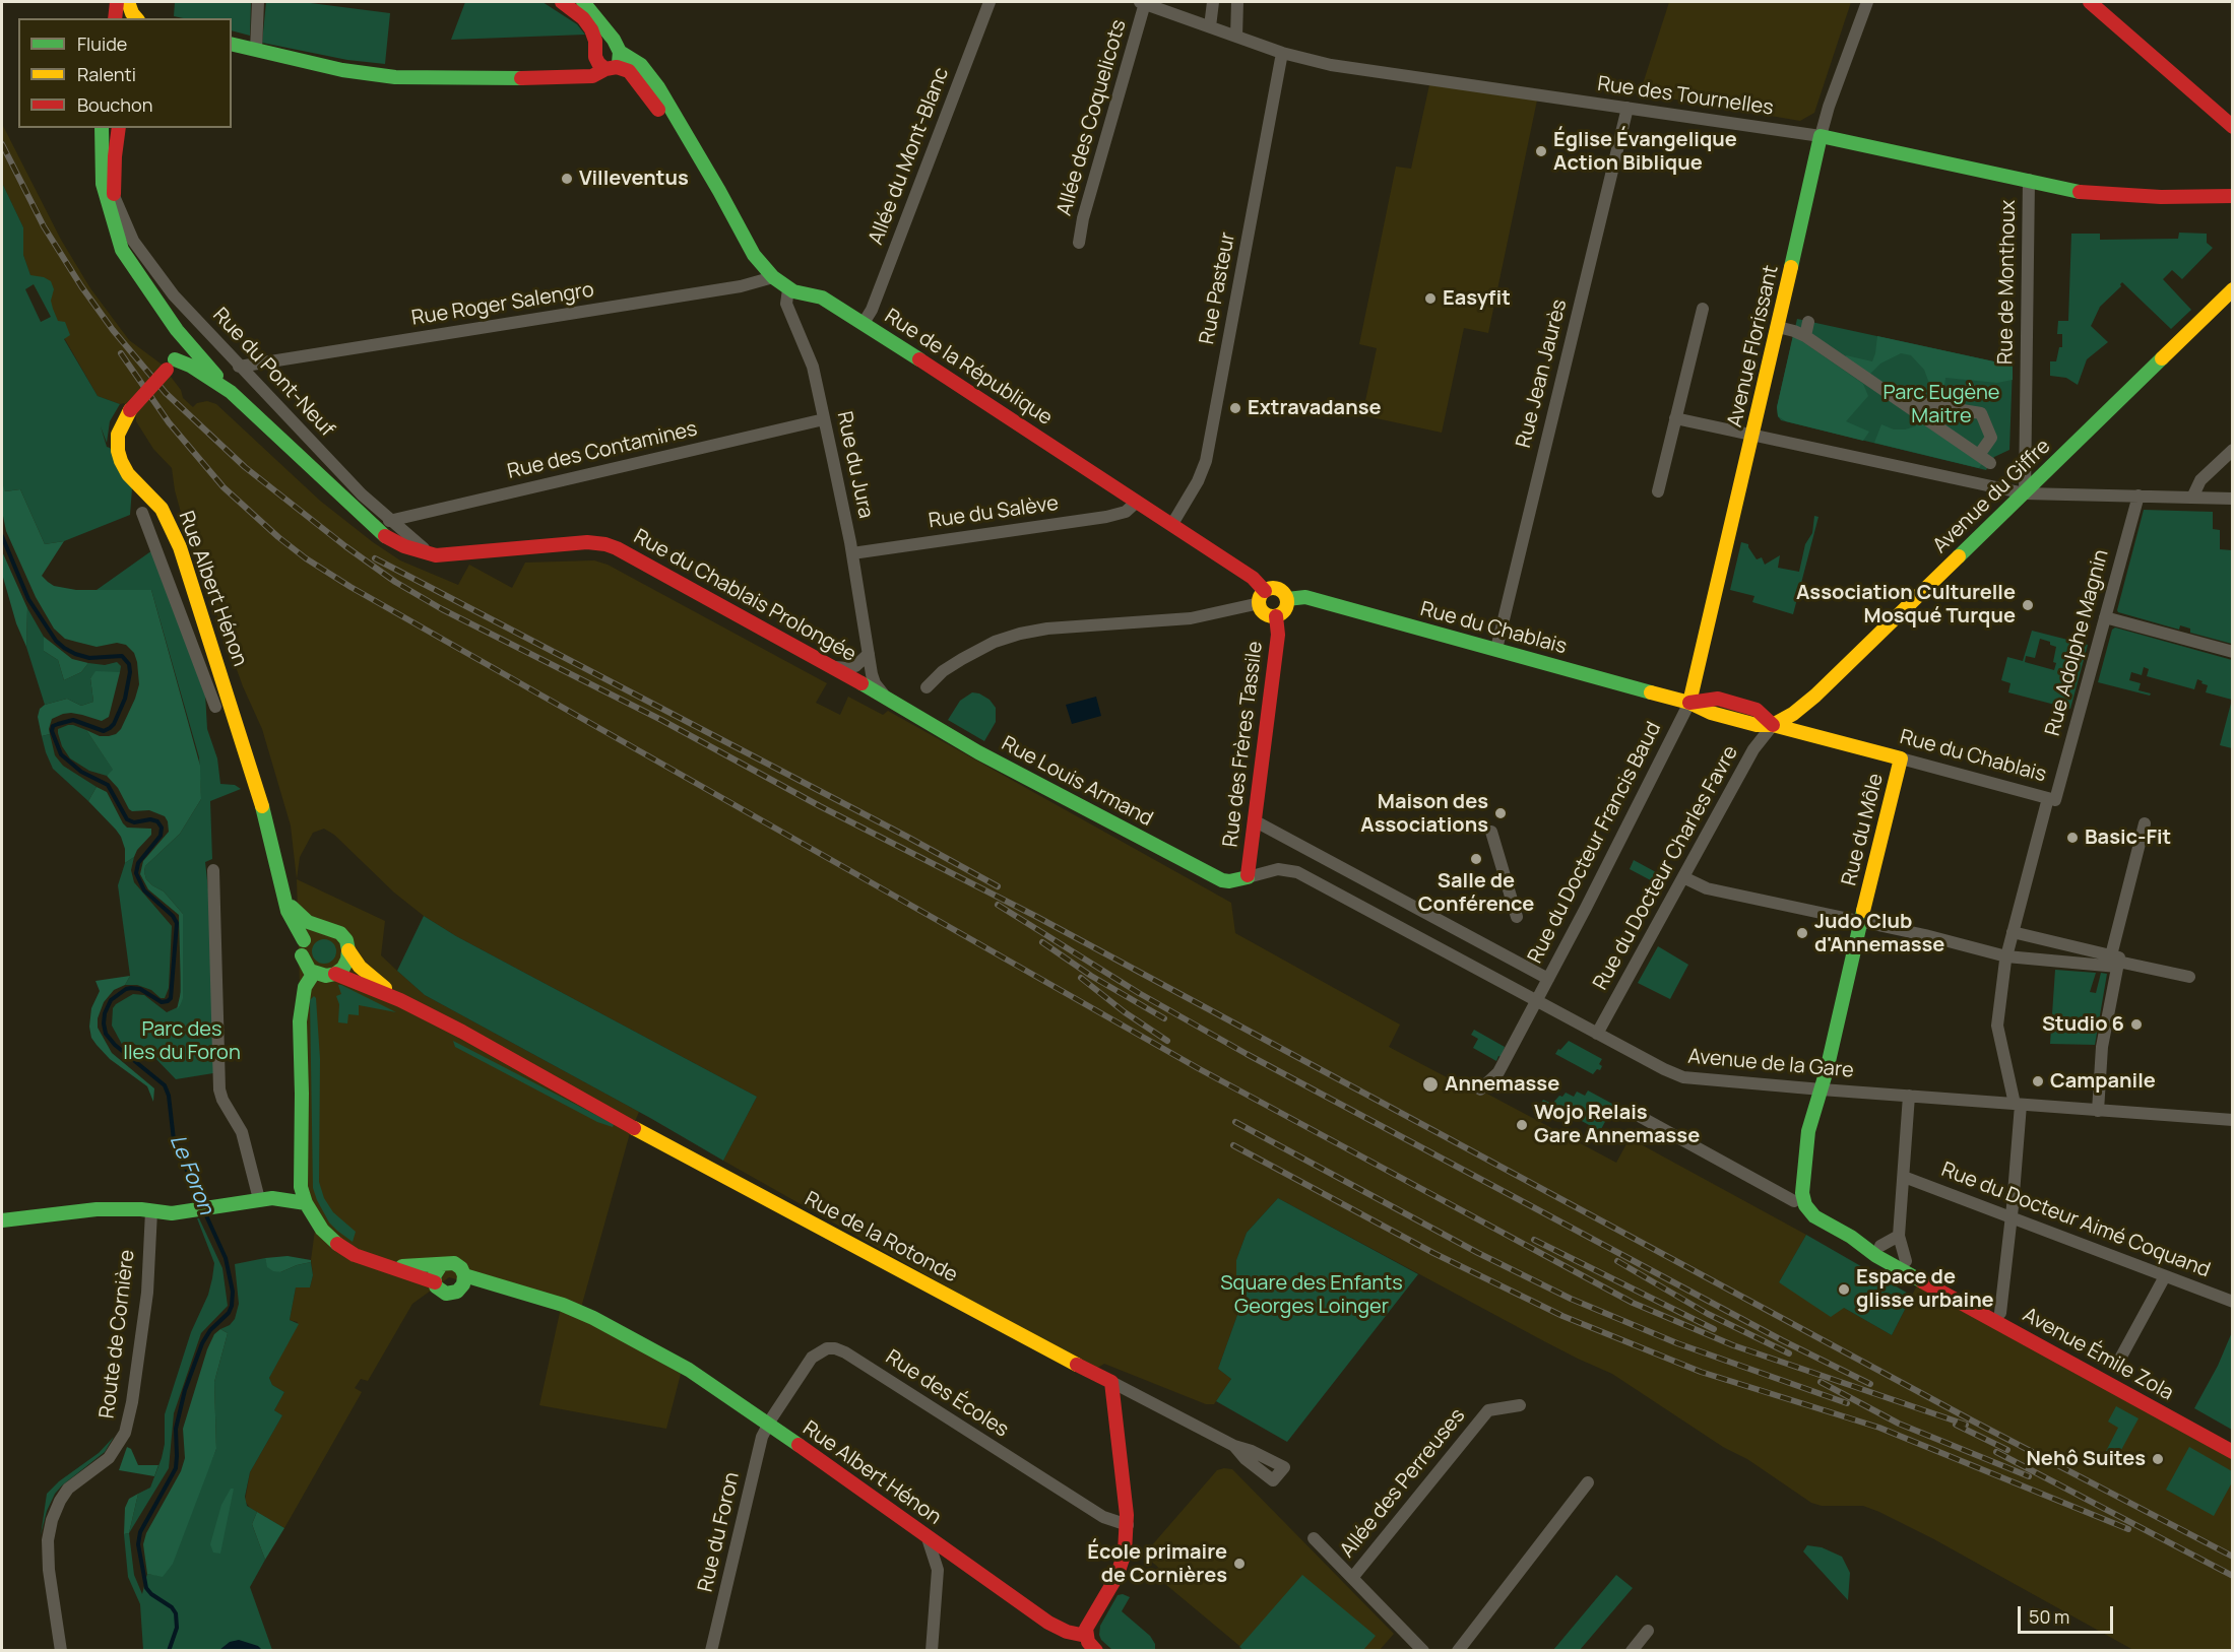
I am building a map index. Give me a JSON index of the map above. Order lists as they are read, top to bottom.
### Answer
{
  "streets": {
    "street": [
      "Rue des Tournelles",
      "Allée des Coquelicots",
      "Allée du Mont-Blanc",
      "Rue de Monthoux",
      "Rue Pasteur",
      "Rue Roger Salengro",
      "Avenue Florissant",
      "Rue de la République",
      "Rue du Pont-Neuf",
      "Rue Jean Jaurès",
      "Rue des Contamines",
      "Rue du Jura",
      "Avenue du Giffre",
      "Rue du Salève",
      "Rue Albert Hénon",
      "Rue du Chablais Prolongée",
      "Rue du Chablais",
      "Rue Adolphe Magnin",
      "Rue des Frères Tassile",
      "Rue Louis Armand",
      "Rue du Môle",
      "Rue du Docteur Francis Baud",
      "Rue du Docteur Charles Favre",
      "Avenue de la Gare",
      "Rue du Docteur Aimé Coquand",
      "Rue de la Rotonde",
      "Route de Cornière",
      "Avenue Émile Zola",
      "Rue des Écoles",
      "Allée des Perreuses",
      "Rue du Foron"
    ]
  },
  "crossings": [
    ["Rue des Tournelles", "Allée des Coquelicots"],
    ["Rue des Tournelles", "Rue de Monthoux"],
    ["Rue des Tournelles", "Rue Pasteur"],
    ["Rue des Tournelles", "Avenue Florissant"],
    ["Rue des Tournelles", "Rue Jean Jaurès"],
    ["Allée du Mont-Blanc", "Rue de la République"],
    ["Rue de Monthoux", "Avenue du Giffre"],
    ["Rue Pasteur", "Rue de la République"],
    ["Rue Roger Salengro", "Rue de la République"],
    ["Rue Roger Salengro", "Rue du Pont-Neuf"],
    ["Avenue Florissant", "Rue du Chablais"],
    ["Avenue Florissant", "Rue du Docteur Francis Baud"],
    ["Rue de la République", "Rue du Jura"],
    ["Rue de la République", "Rue du Salève"],
    ["Rue de la République", "Rue du Chablais"],
    ["Rue de la République", "Rue des Frères Tassile"],
    ["Rue du Pont-Neuf", "Rue des Contamines"],
    ["Rue du Pont-Neuf", "Rue du Chablais Prolongée"],
    ["Rue Jean Jaurès", "Rue du Chablais"],
    ["Rue des Contamines", "Rue du Jura"],
    ["Rue du Jura", "Rue du Salève"],
    ["Rue du Jura", "Rue du Chablais Prolongée"],
    ["Rue du Jura", "Rue Louis Armand"],
    ["Avenue du Giffre", "Rue du Chablais"],
    ["Avenue du Giffre", "Rue du Docteur Charles Favre"],
    ["Rue Albert Hénon", "Rue du Chablais Prolongée"],
    ["Rue Albert Hénon", "Rue de la Rotonde"],
    ["Rue Albert Hénon", "Rue des Écoles"],
    ["Rue Albert Hénon", "Rue du Foron"],
    ["Rue du Chablais Prolongée", "Rue Louis Armand"],
    ["Rue du Chablais", "Rue Adolphe Magnin"],
    ["Rue du Chablais", "Rue des Frères Tassile"],
    ["Rue du Chablais", "Rue du Môle"],
    ["Rue du Chablais", "Rue du Docteur Francis Baud"],
    ["Rue du Chablais", "Rue du Docteur Charles Favre"],
    ["Rue Adolphe Magnin", "Avenue de la Gare"],
    ["Rue des Frères Tassile", "Rue Louis Armand"],
    ["Rue des Frères Tassile", "Avenue de la Gare"],
    ["Rue Louis Armand", "Avenue de la Gare"],
    ["Rue du Môle", "Avenue de la Gare"],
    ["Rue du Môle", "Avenue Émile Zola"],
    ["Rue du Docteur Francis Baud", "Avenue de la Gare"],
    ["Rue du Docteur Charles Favre", "Avenue de la Gare"],
    ["Rue des Écoles", "Rue du Foron"]
  ],
  "water": ["Le Foron"],
  "parks": ["Parc Eugène Maitre", "Parc des Iles du Foron", "Square des Enfants Georges Loinger"],
  "places": [
    "Église Évangelique Action Biblique",
    "Villeventus",
    "Easyfit",
    "Extravadanse",
    "Association Culturelle Mosqué Turque",
    "Maison des Associations",
    "Basic-Fit",
    "Salle de Conférence",
    "Judo Club d'Annemasse",
    "Studio 6",
    "Campanile",
    "Annemasse",
    "Wojo Relais Gare Annemasse",
    "Espace de glisse urbaine",
    "Nehô Suites",
    "École primaire de Cornières"
  ],
  "legend": ["Fluide", "Ralenti", "Bouchon"],
  "scale_bar": "50 m"
}
